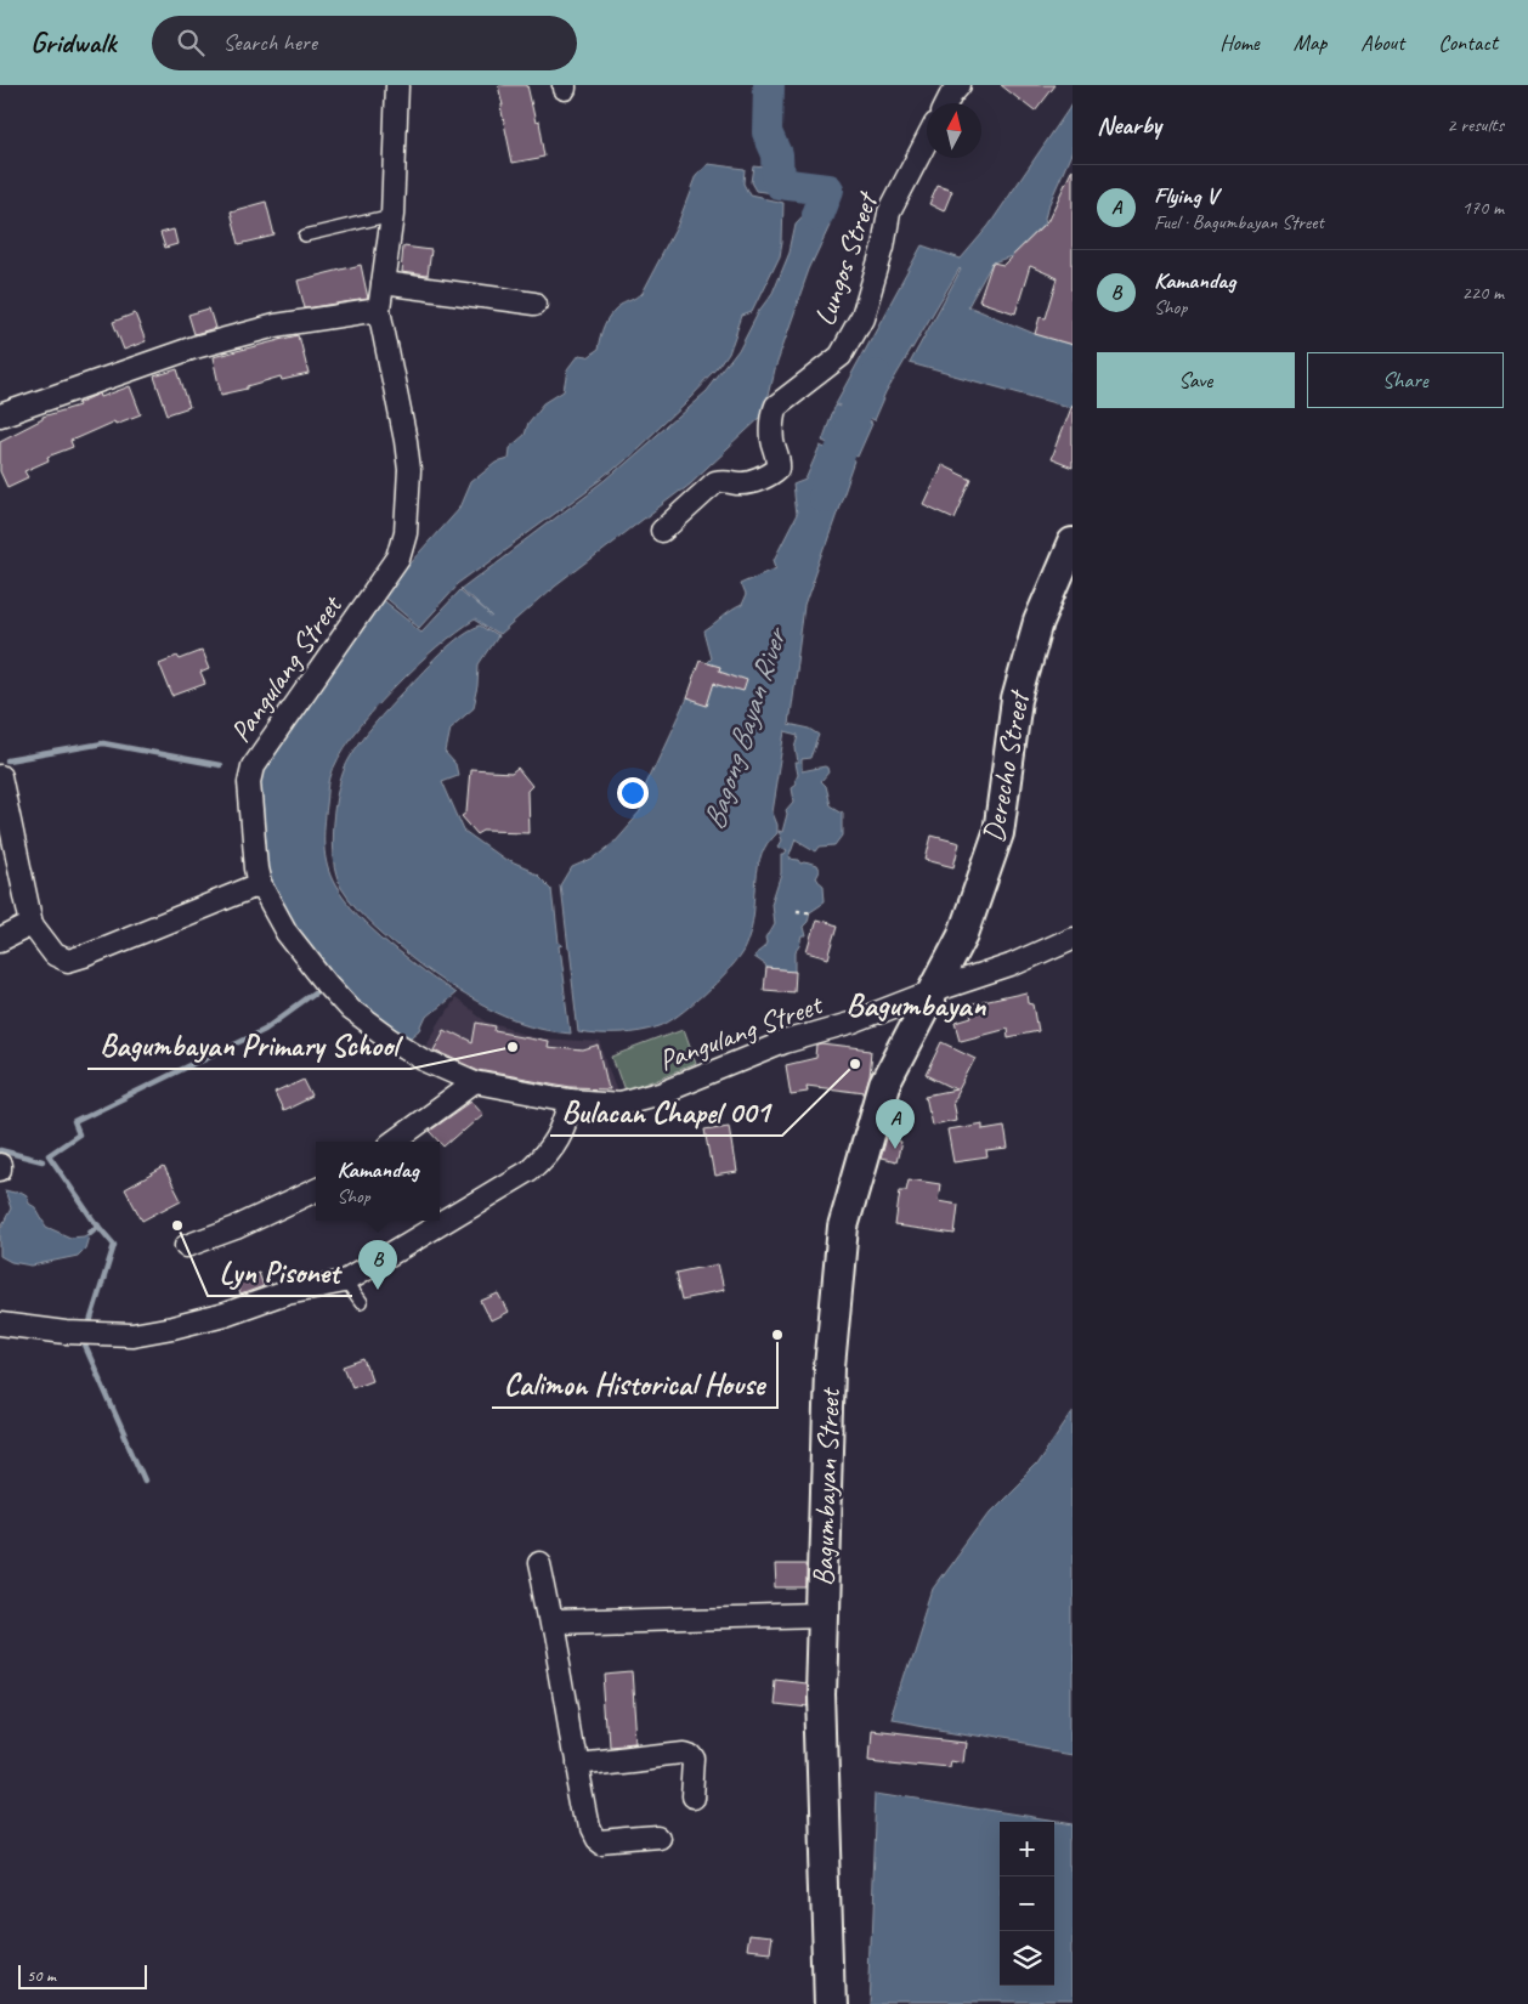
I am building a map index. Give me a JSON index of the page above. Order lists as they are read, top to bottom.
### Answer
{
  "streets": {
    "main road": ["Derecho Street", "Bagumbayan Street"],
    "street": ["Lungos Street", "Pangulang Street"]
  },
  "crossings": [
    ["Pangulang Street", "Derecho Street"],
    ["Pangulang Street", "Bagumbayan Street"],
    ["Derecho Street", "Bagumbayan Street"]
  ],
  "districts": ["Bagumbayan"],
  "water": ["Bagong Bayan River"],
  "places": [
    "Bagumbayan Primary School",
    "Bulacan Chapel 001",
    "Lyn Pisonet",
    "Calimon Historical House"
  ],
  "scale_bar": "50 m",
  "north": "top",
  "page": {
    "header": "Gridwalk",
    "search": "Search here",
    "nav": [
      "Home",
      "Map",
      "About",
      "Contact"
    ],
    "heading": ["Nearby", "2 results"],
    "list": [
      {
        "mark": "A",
        "name": "Flying V",
        "note": "Fuel · Bagumbayan Street",
        "value": "170 m"
      },
      {
        "mark": "B",
        "name": "Kamandag",
        "note": "Shop",
        "value": "220 m"
      }
    ],
    "buttons": ["Save", "Share"],
    "pins": ["A", "B"],
    "popup": ["Kamandag", "Shop"],
    "map_buttons": ["+", "−"],
    "scale": "50 m"
  }
}
